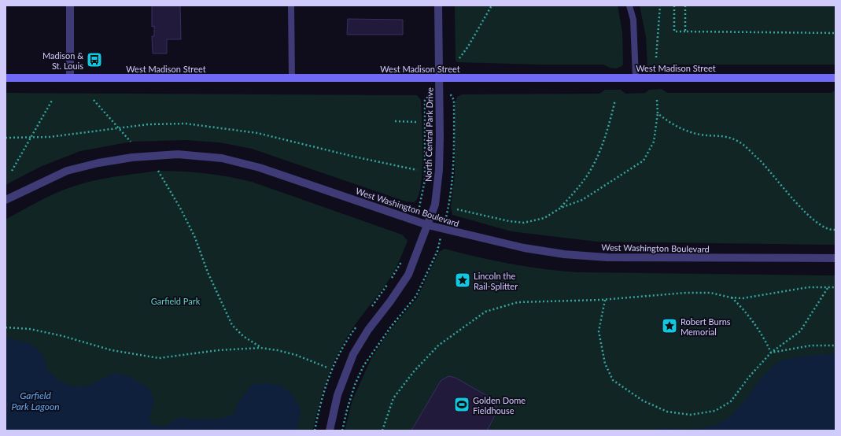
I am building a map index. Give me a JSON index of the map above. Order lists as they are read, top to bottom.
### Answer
{
  "streets": {
    "main road": ["West Madison Street"],
    "street": ["North Central Park Drive", "West Washington Boulevard"]
  },
  "crossings": [
    ["West Madison Street", "North Central Park Drive"],
    ["North Central Park Drive", "West Washington Boulevard"]
  ],
  "water": ["Garfield Park Lagoon"],
  "parks": ["Garfield Park"],
  "places": {
    "bus stop": ["Madison & St. Louis"],
    "place": ["Lincoln the Rail-Splitter", "Robert Burns Memorial"],
    "sports": ["Golden Dome Fieldhouse"]
  }
}
